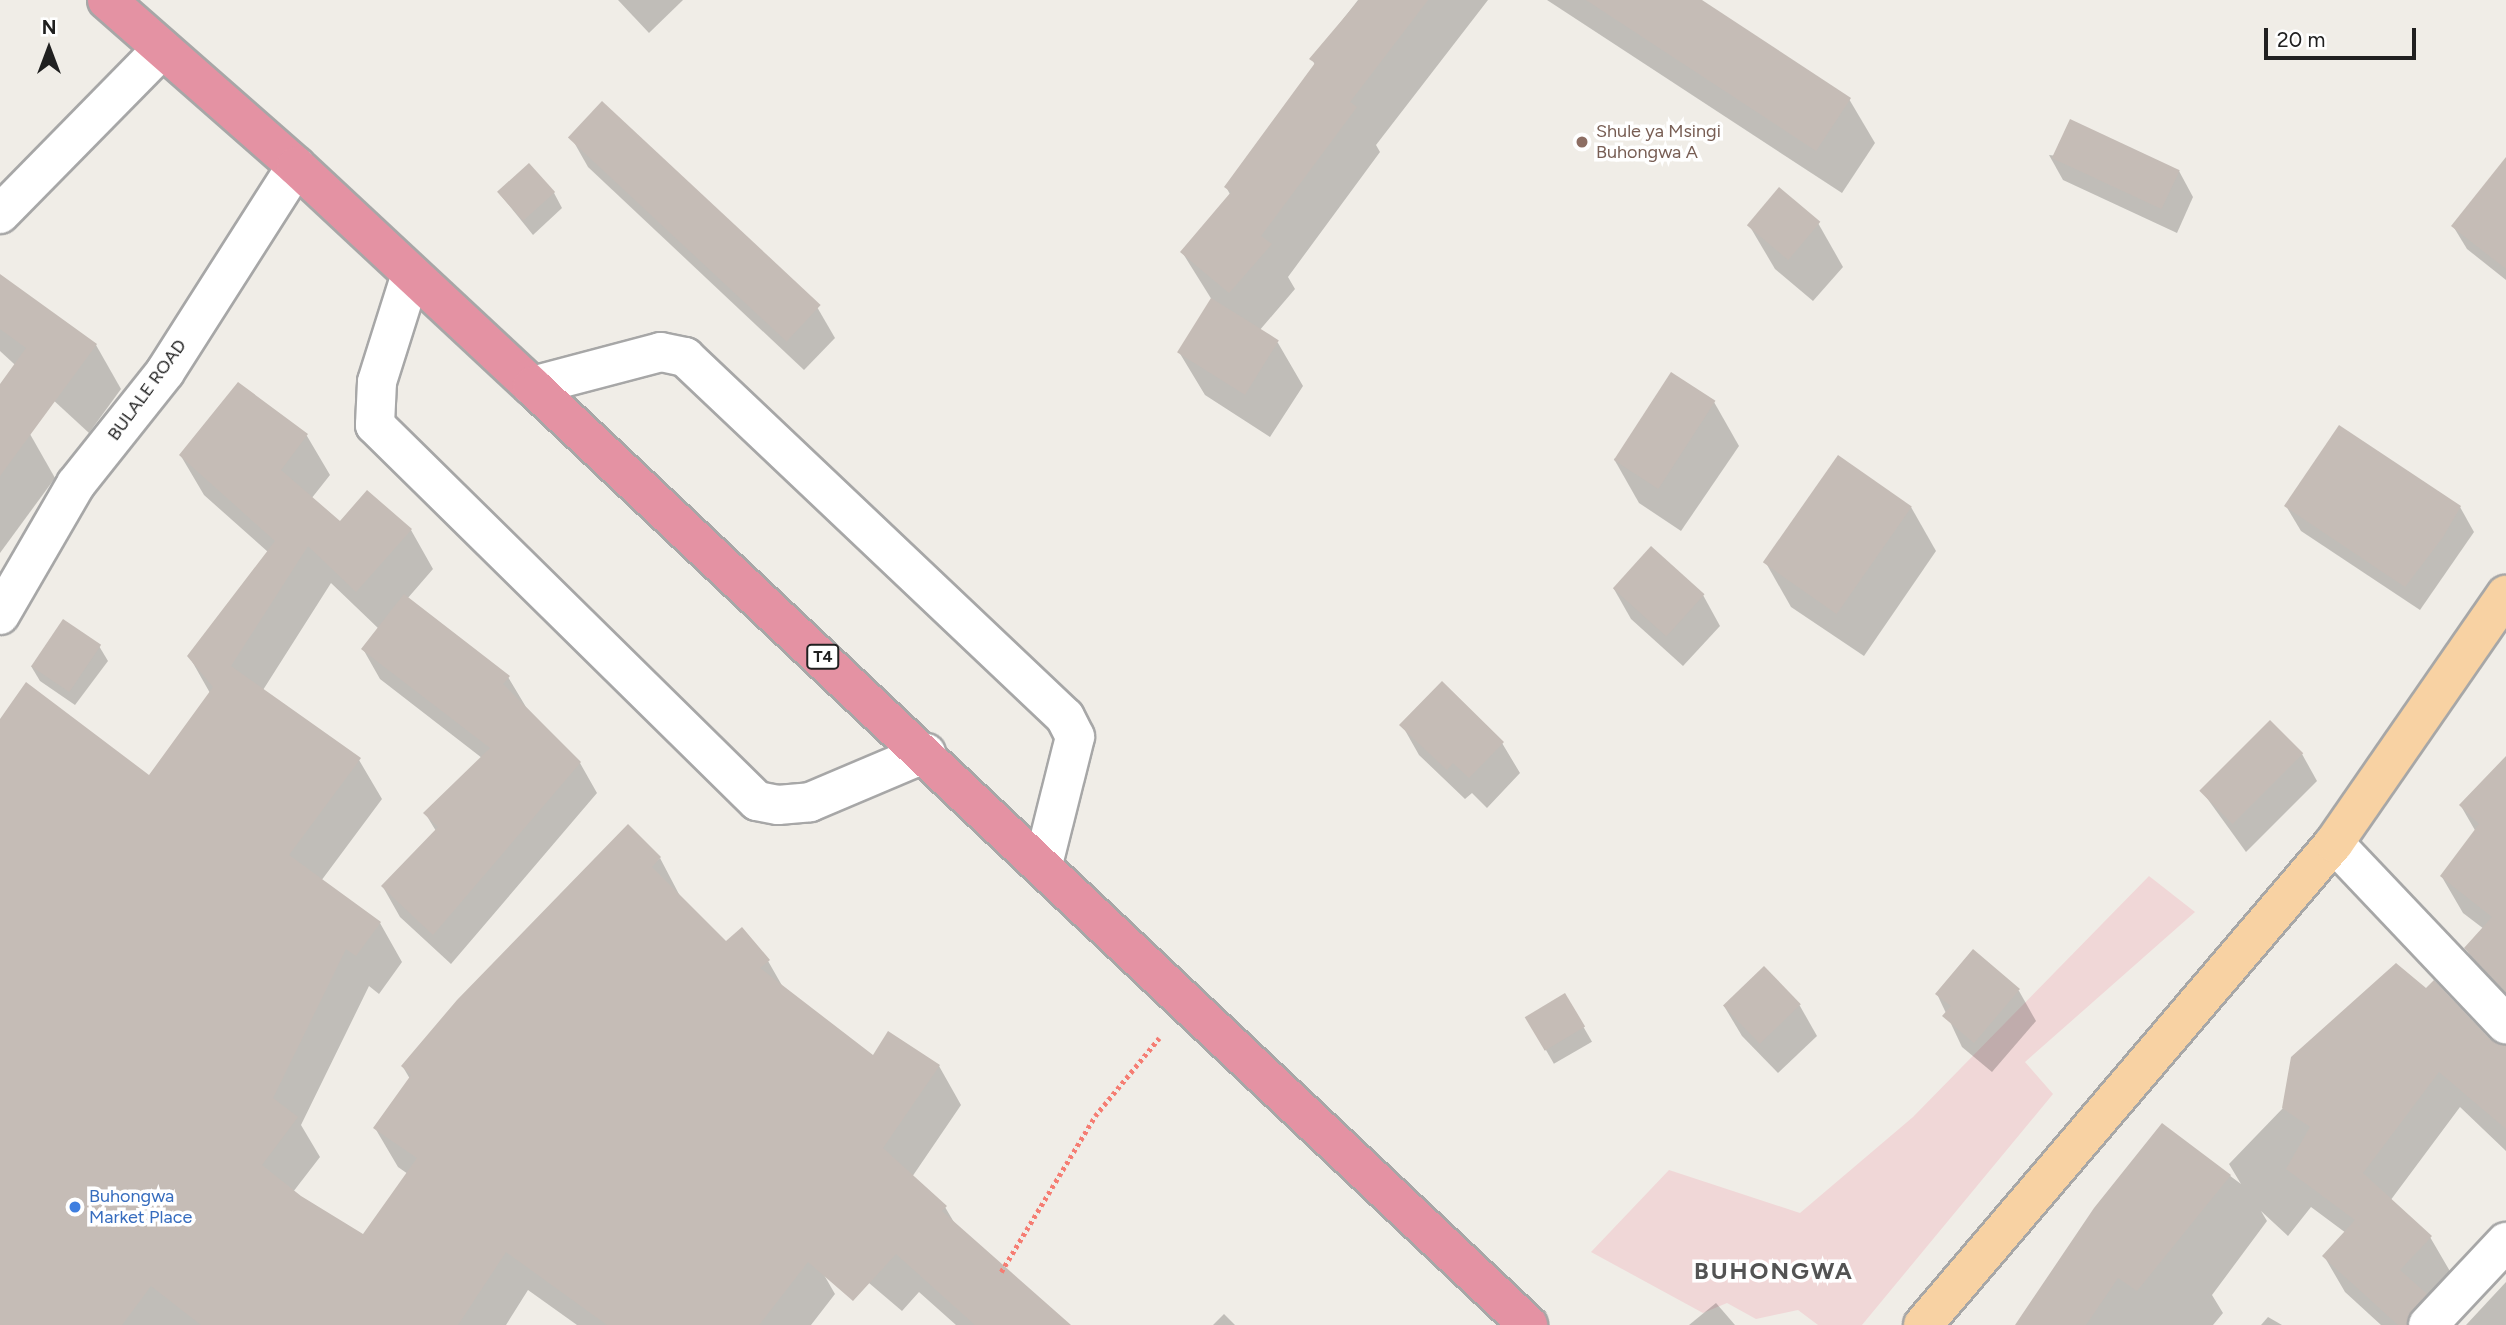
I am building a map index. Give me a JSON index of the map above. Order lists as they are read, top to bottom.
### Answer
{
  "streets": {
    "highway": ["T4"],
    "street": ["BULALE ROAD"]
  },
  "crossings": [
    ["BULALE ROAD", "T4"]
  ],
  "districts": ["BUHONGWA"],
  "places": ["Shule ya Msingi Buhongwa A", "Buhongwa Market Place"],
  "scale_bar": "20 m",
  "north": "top"
}
